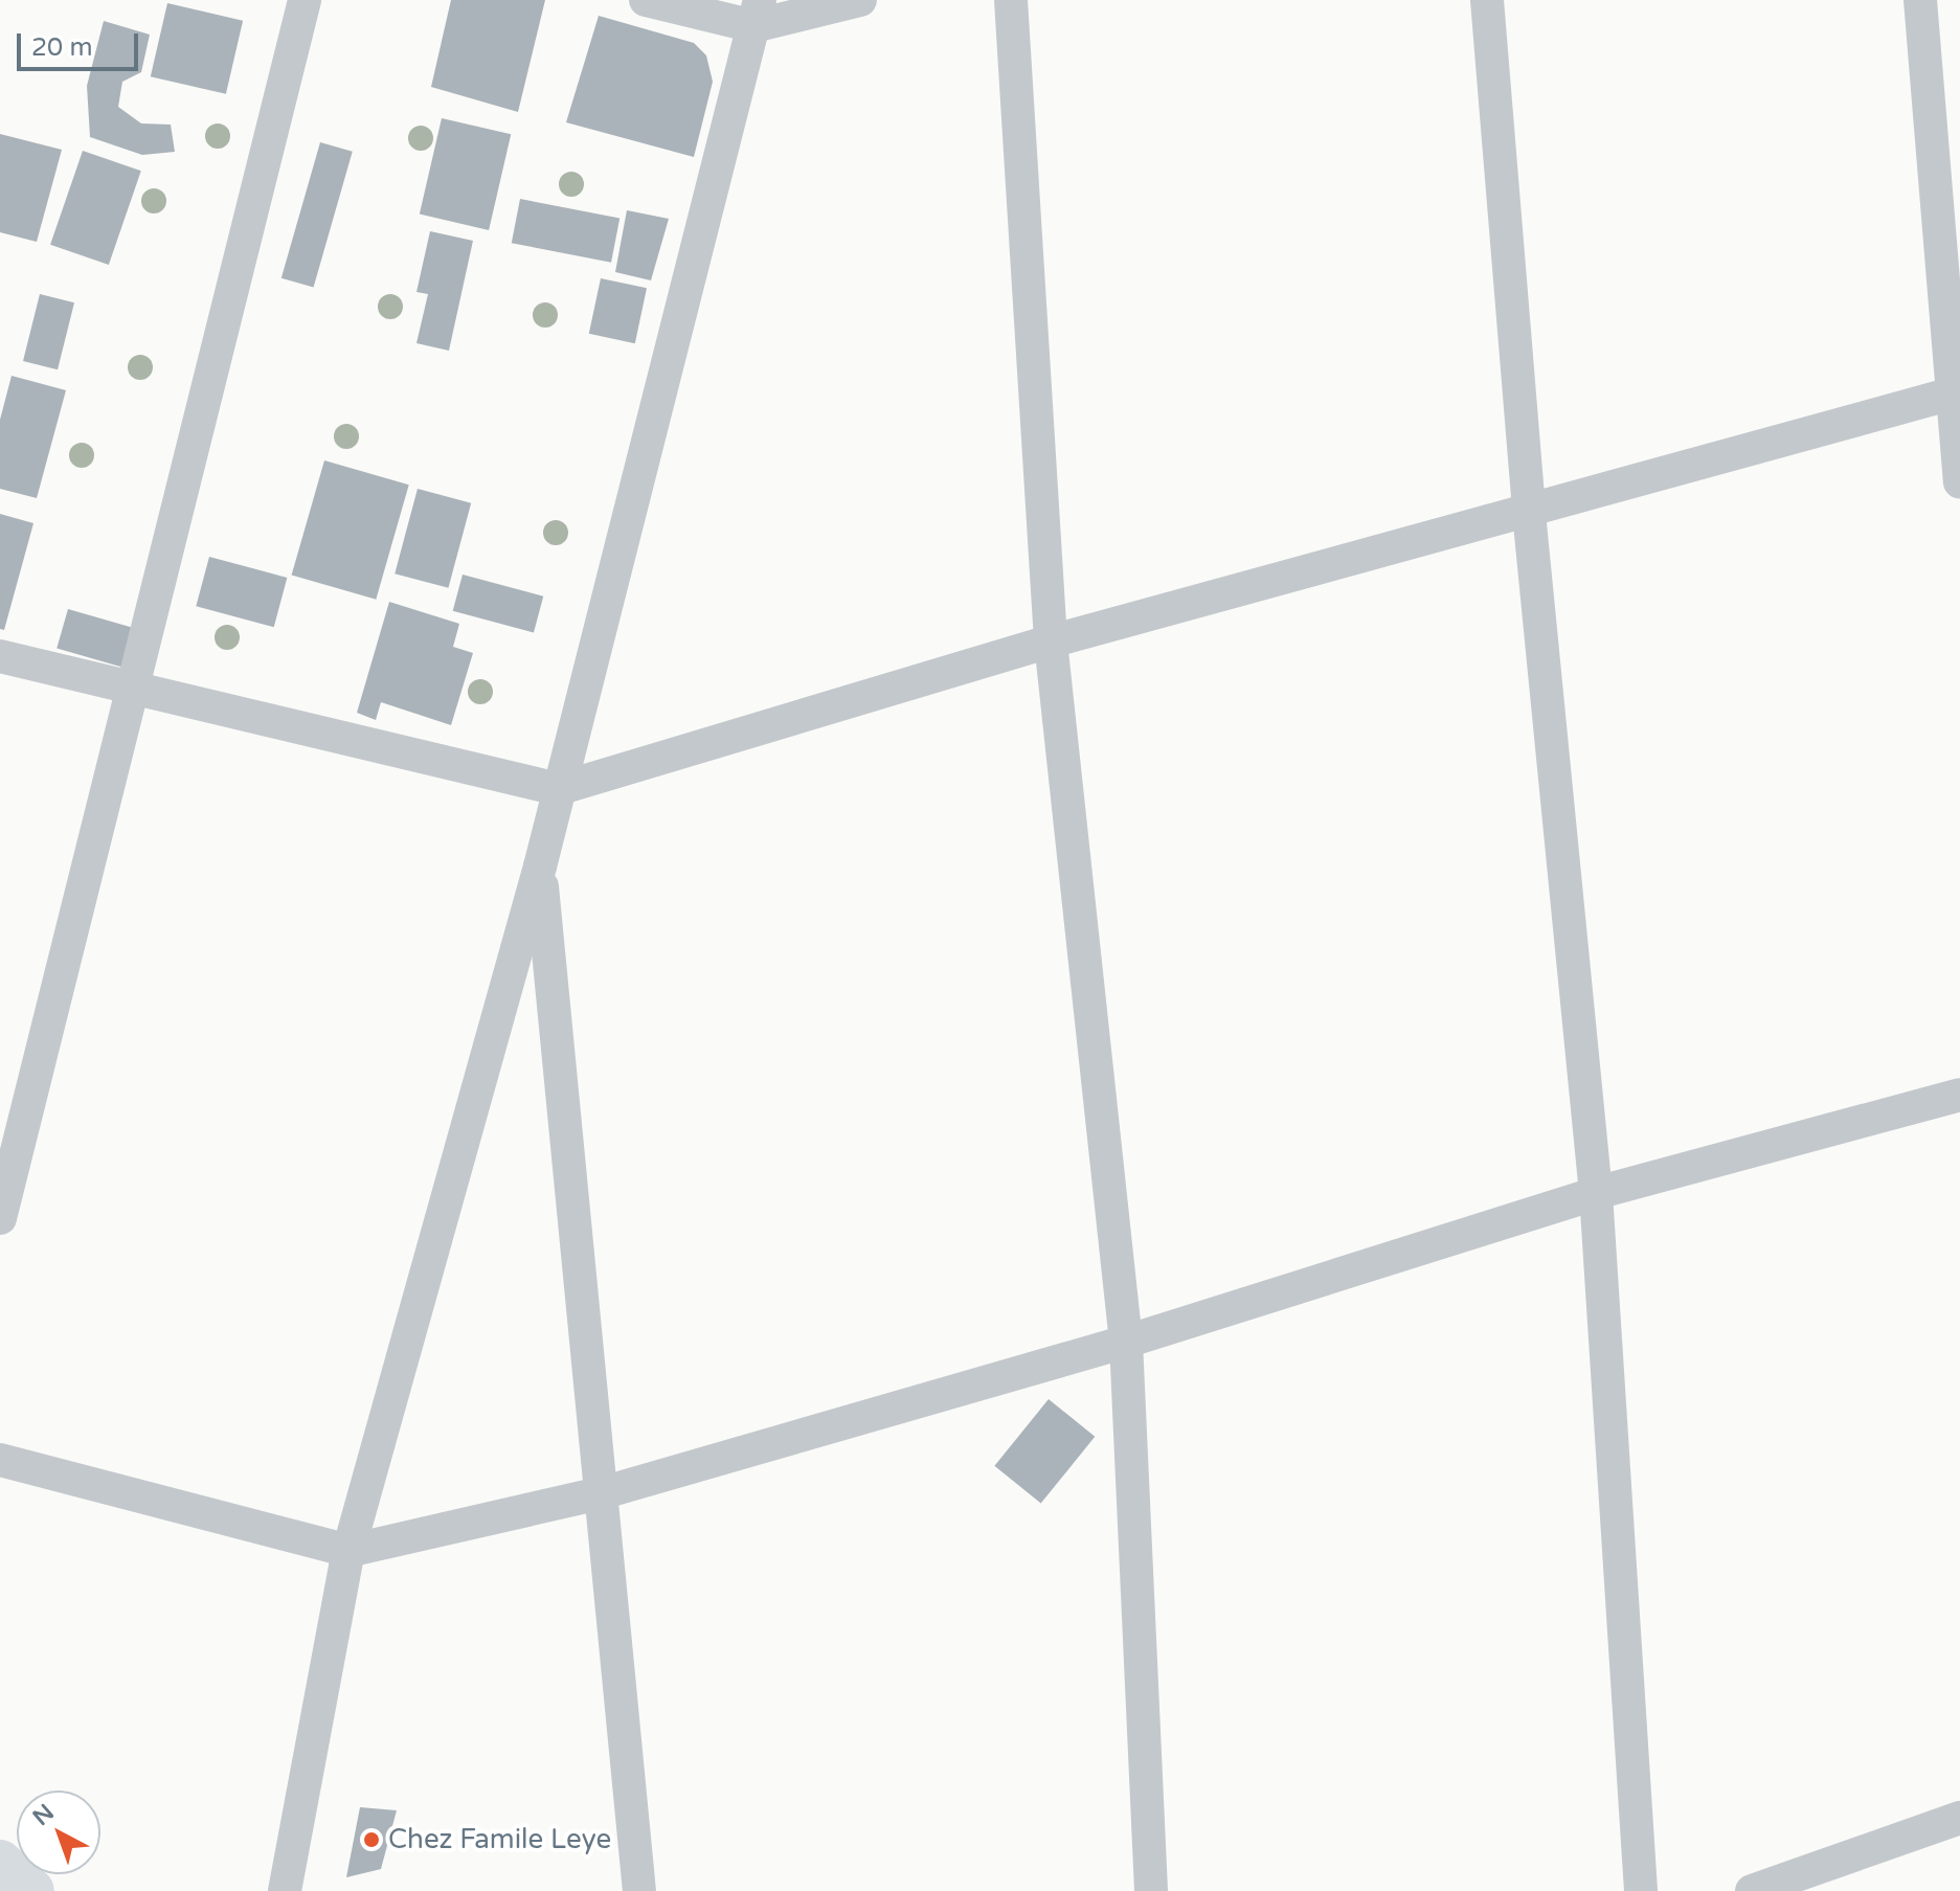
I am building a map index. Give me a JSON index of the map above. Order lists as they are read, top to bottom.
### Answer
{
  "places": ["Chez Famile Leye"],
  "scale_bar": "20 m",
  "north": "top left"
}
